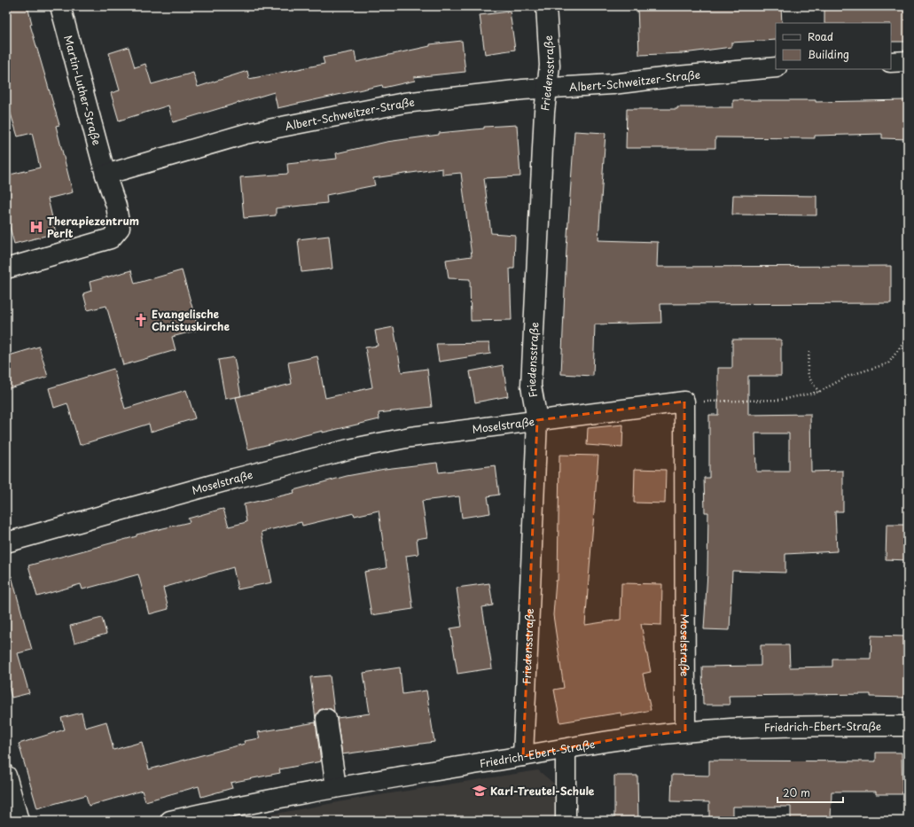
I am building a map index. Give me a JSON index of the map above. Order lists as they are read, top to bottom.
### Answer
{
  "streets": {
    "street": [
      "Friedensstraße",
      "Albert-Schweitzer-Straße",
      "Martin-Luther-Straße",
      "Moselstraße",
      "Friedrich-Ebert-Straße"
    ]
  },
  "crossings": [
    ["Friedensstraße", "Albert-Schweitzer-Straße"],
    ["Friedensstraße", "Moselstraße"],
    ["Friedensstraße", "Friedrich-Ebert-Straße"],
    ["Albert-Schweitzer-Straße", "Martin-Luther-Straße"],
    ["Moselstraße", "Friedrich-Ebert-Straße"]
  ],
  "places": {
    "hospital": ["Therapiezentrum Perlt"],
    "church": ["Evangelische Christuskirche"],
    "school or university": ["Karl-Treutel-Schule"]
  },
  "legend": ["Road", "Building"],
  "scale_bar": "20 m"
}
